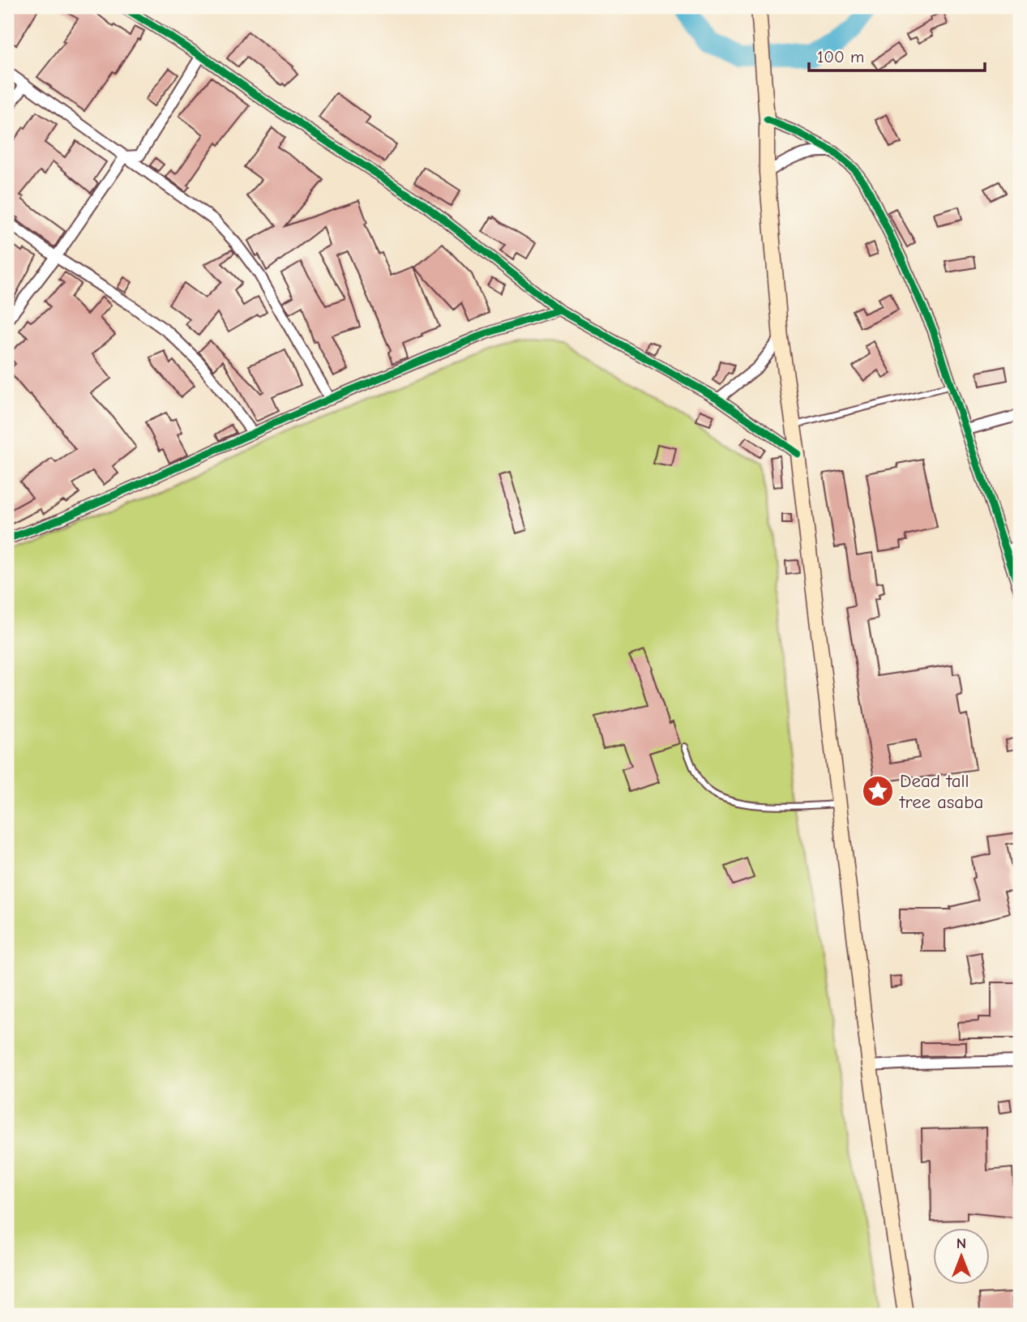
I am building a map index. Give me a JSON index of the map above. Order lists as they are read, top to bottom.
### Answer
{
  "places": {
    "place": ["Dead tall tree asaba"]
  },
  "scale_bar": "100 m",
  "north": "top"
}
